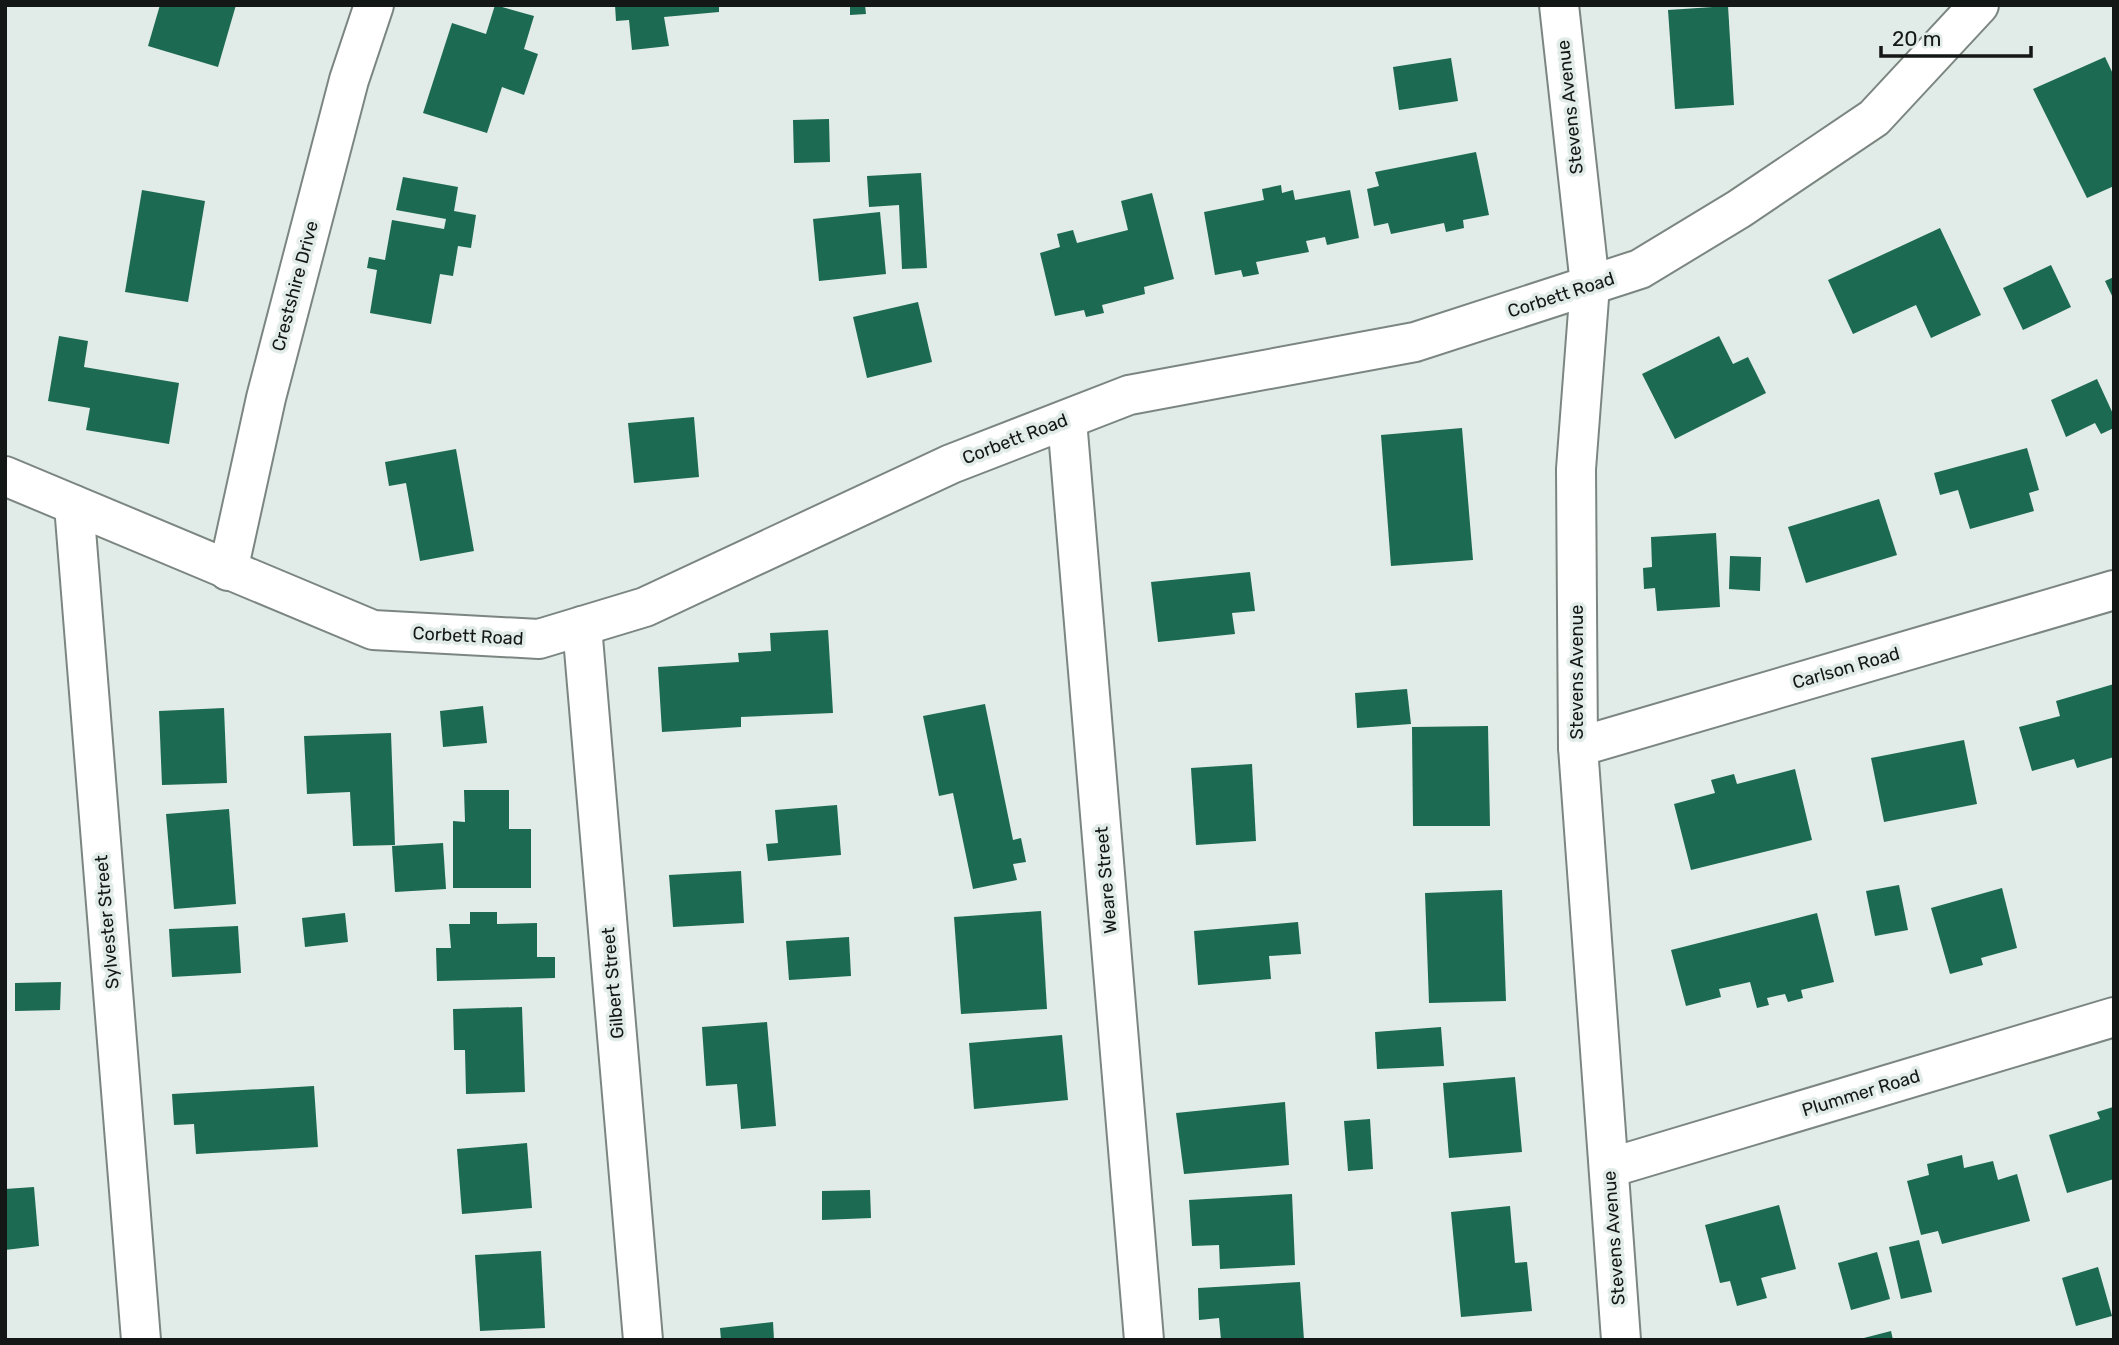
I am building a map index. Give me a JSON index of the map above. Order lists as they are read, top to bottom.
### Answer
{
  "streets": {
    "street": [
      "Stevens Avenue",
      "Crestshire Drive",
      "Corbett Road",
      "Carlson Road",
      "Weare Street",
      "Sylvester Street",
      "Gilbert Street",
      "Plummer Road"
    ]
  },
  "crossings": [
    ["Stevens Avenue", "Corbett Road"],
    ["Stevens Avenue", "Carlson Road"],
    ["Stevens Avenue", "Plummer Road"],
    ["Crestshire Drive", "Corbett Road"],
    ["Corbett Road", "Weare Street"],
    ["Corbett Road", "Sylvester Street"],
    ["Corbett Road", "Gilbert Street"]
  ],
  "scale_bar": "20 m"
}
